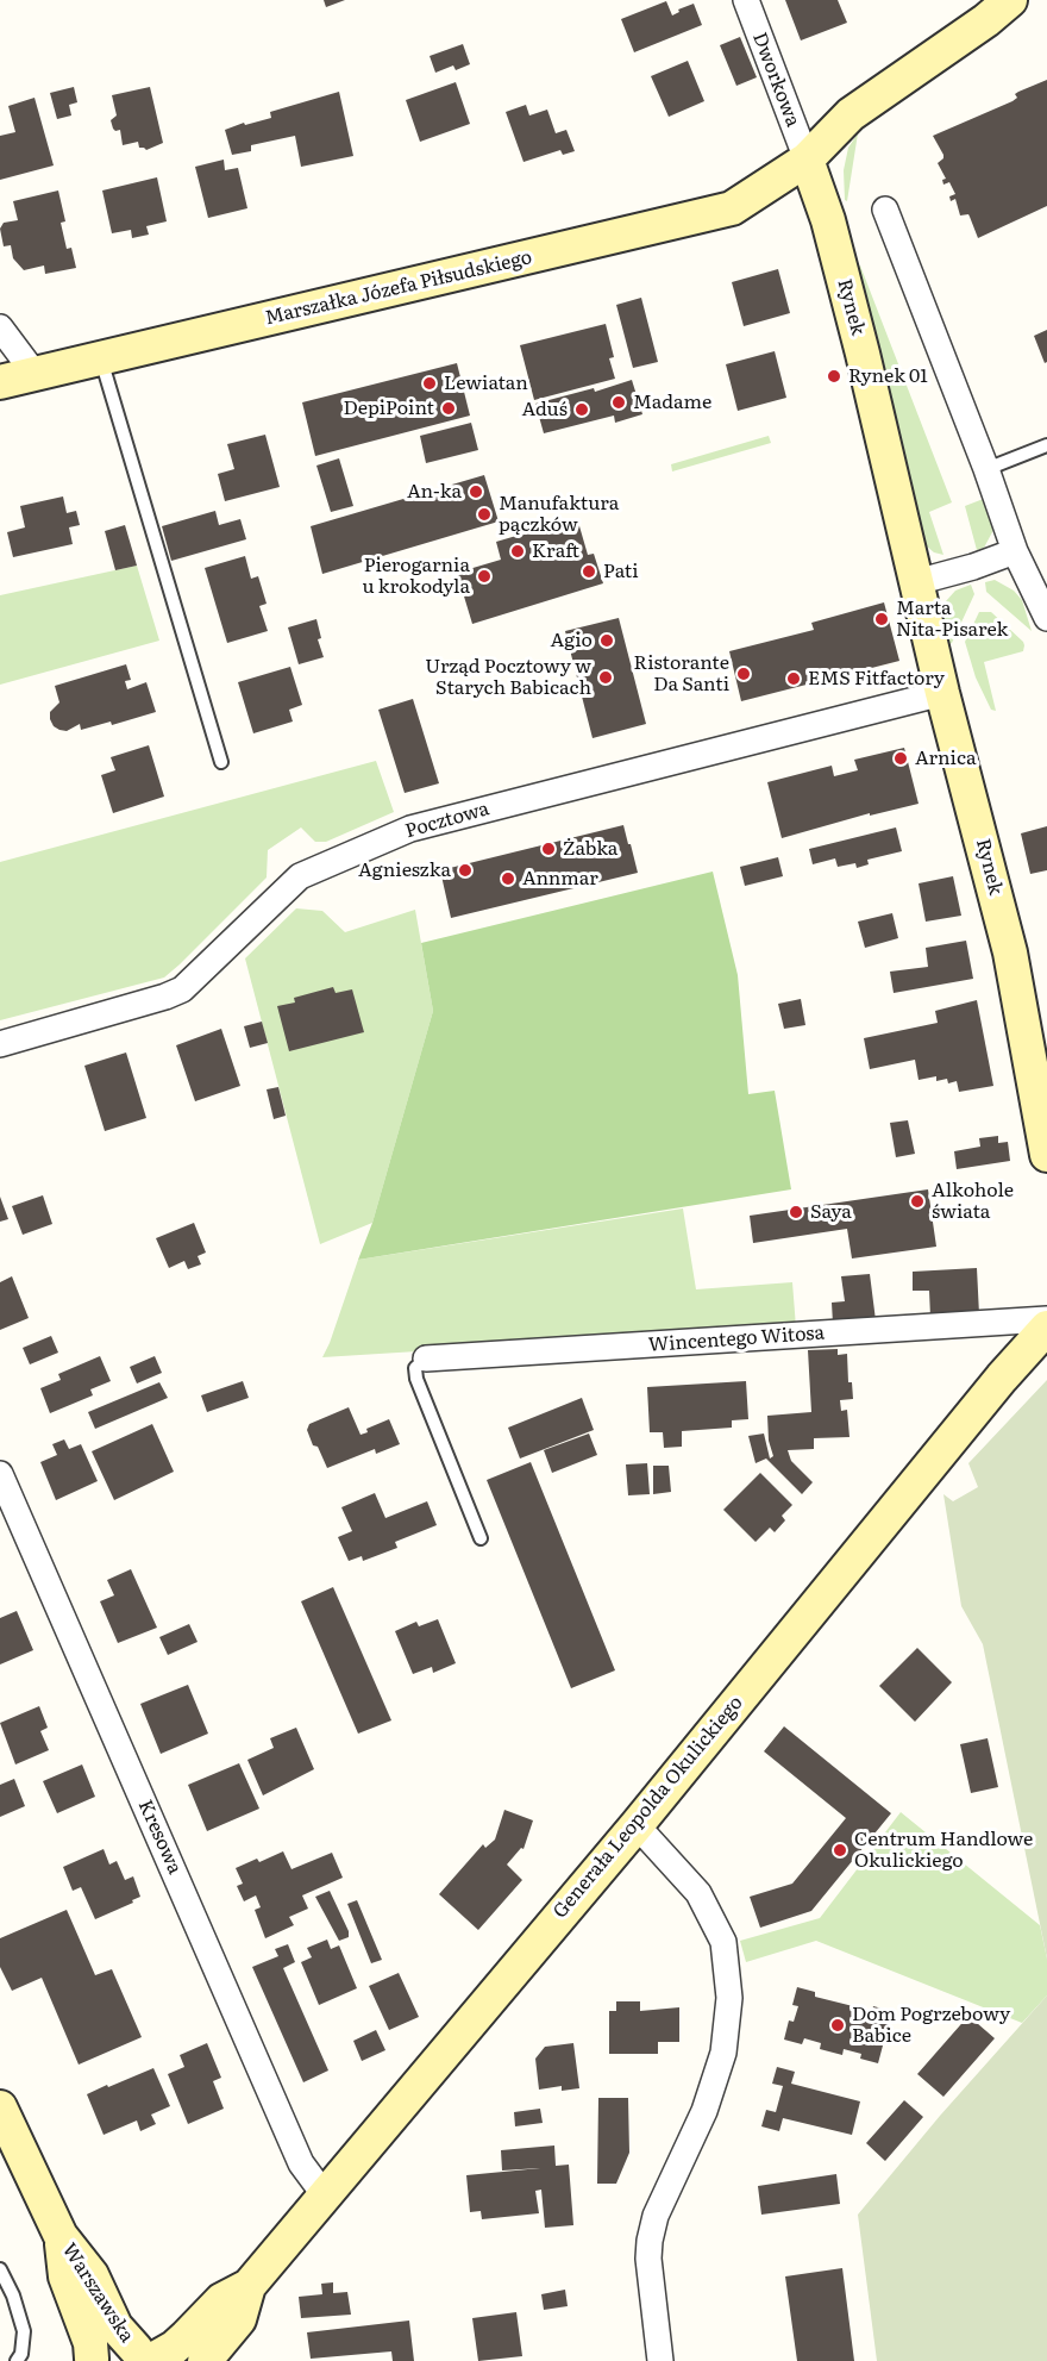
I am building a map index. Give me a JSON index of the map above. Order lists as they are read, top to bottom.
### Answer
{
  "streets": {
    "street": [
      "Dworkowa",
      "Marszałka Józefa Piłsudskiego",
      "Rynek",
      "Pocztowa",
      "Wincentego Witosa",
      "Generała Leopolda Okulickiego",
      "Kresowa",
      "Warszawska"
    ]
  },
  "crossings": [
    ["Dworkowa", "Marszałka Józefa Piłsudskiego"],
    ["Dworkowa", "Rynek"],
    ["Marszałka Józefa Piłsudskiego", "Rynek"],
    ["Rynek", "Pocztowa"],
    ["Generała Leopolda Okulickiego", "Kresowa"],
    ["Generała Leopolda Okulickiego", "Warszawska"]
  ],
  "places": [
    "Rynek 01",
    "Lewiatan",
    "Madame",
    "DepiPoint",
    "Aduś",
    "An-ka",
    "Manufaktura pączków",
    "Kraft",
    "Pati",
    "Pierogarnia u krokodyla",
    "Marta Nita-Pisarek",
    "Agio",
    "Ristorante Da Santi",
    "Urząd Pocztowy w Starych Babicach",
    "EMS Fitfactory",
    "Arnica",
    "Żabka",
    "Agnieszka",
    "Annmar",
    "Alkohole świata",
    "Saya",
    "Centrum Handlowe Okulickiego",
    "Dom Pogrzebowy Babice"
  ]
}
